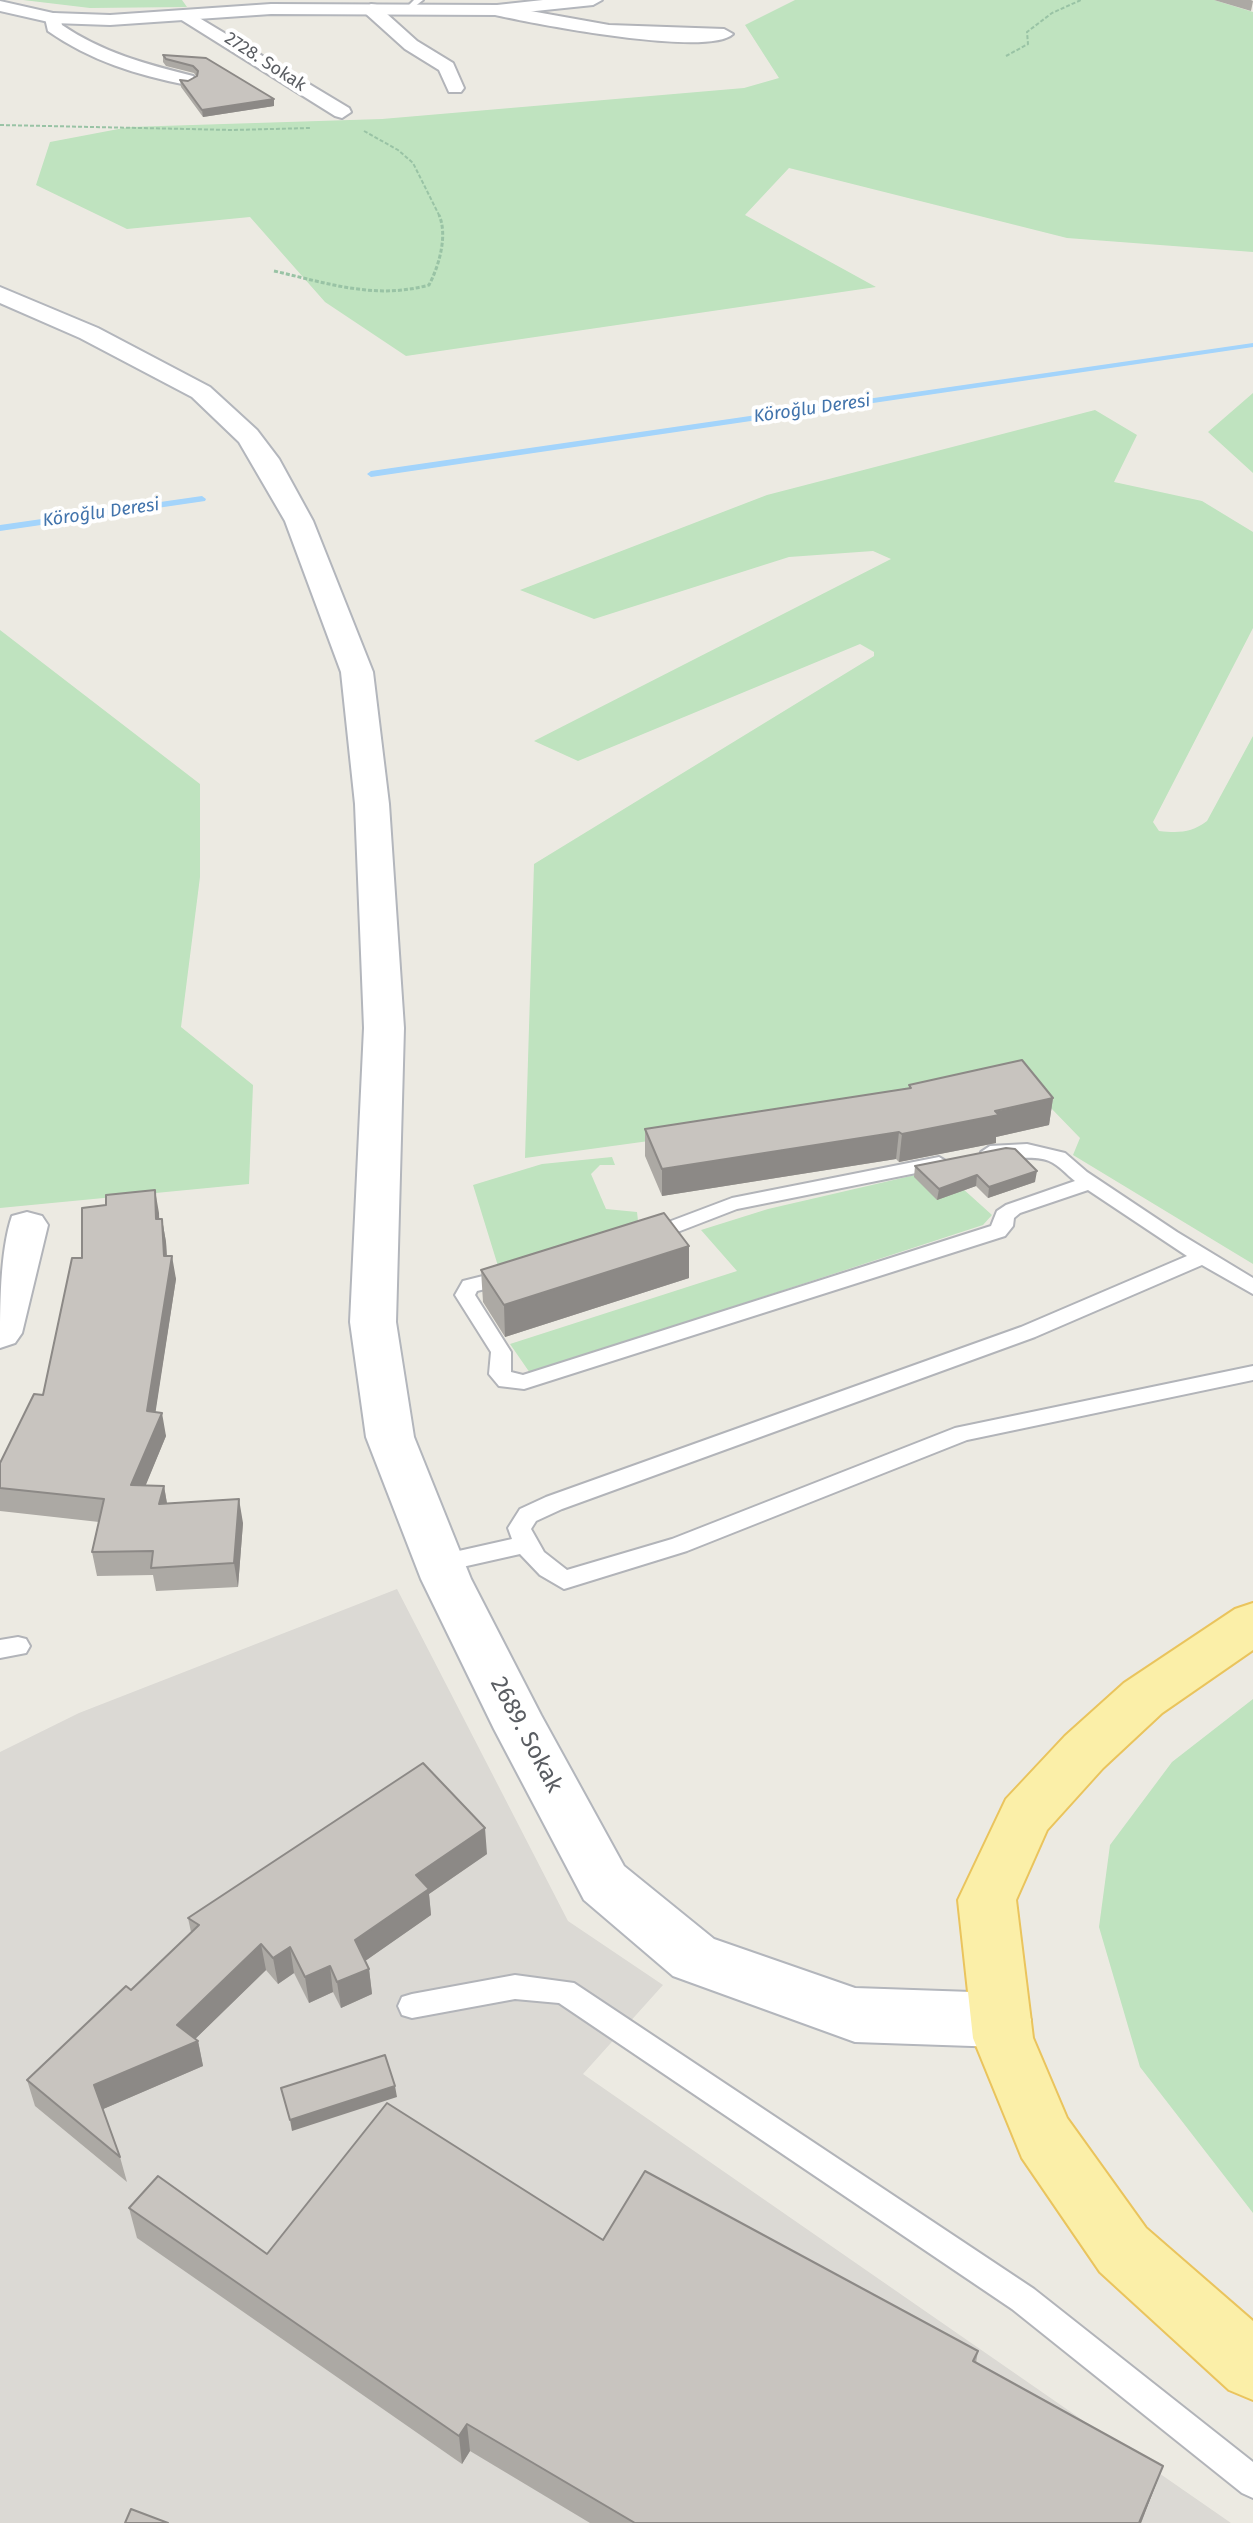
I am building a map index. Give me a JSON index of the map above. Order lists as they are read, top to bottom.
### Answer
{
  "streets": {
    "main road": ["2689. Sokak"],
    "street": ["2728. Sokak"]
  },
  "water": ["Köroğlu Deresi"]
}
